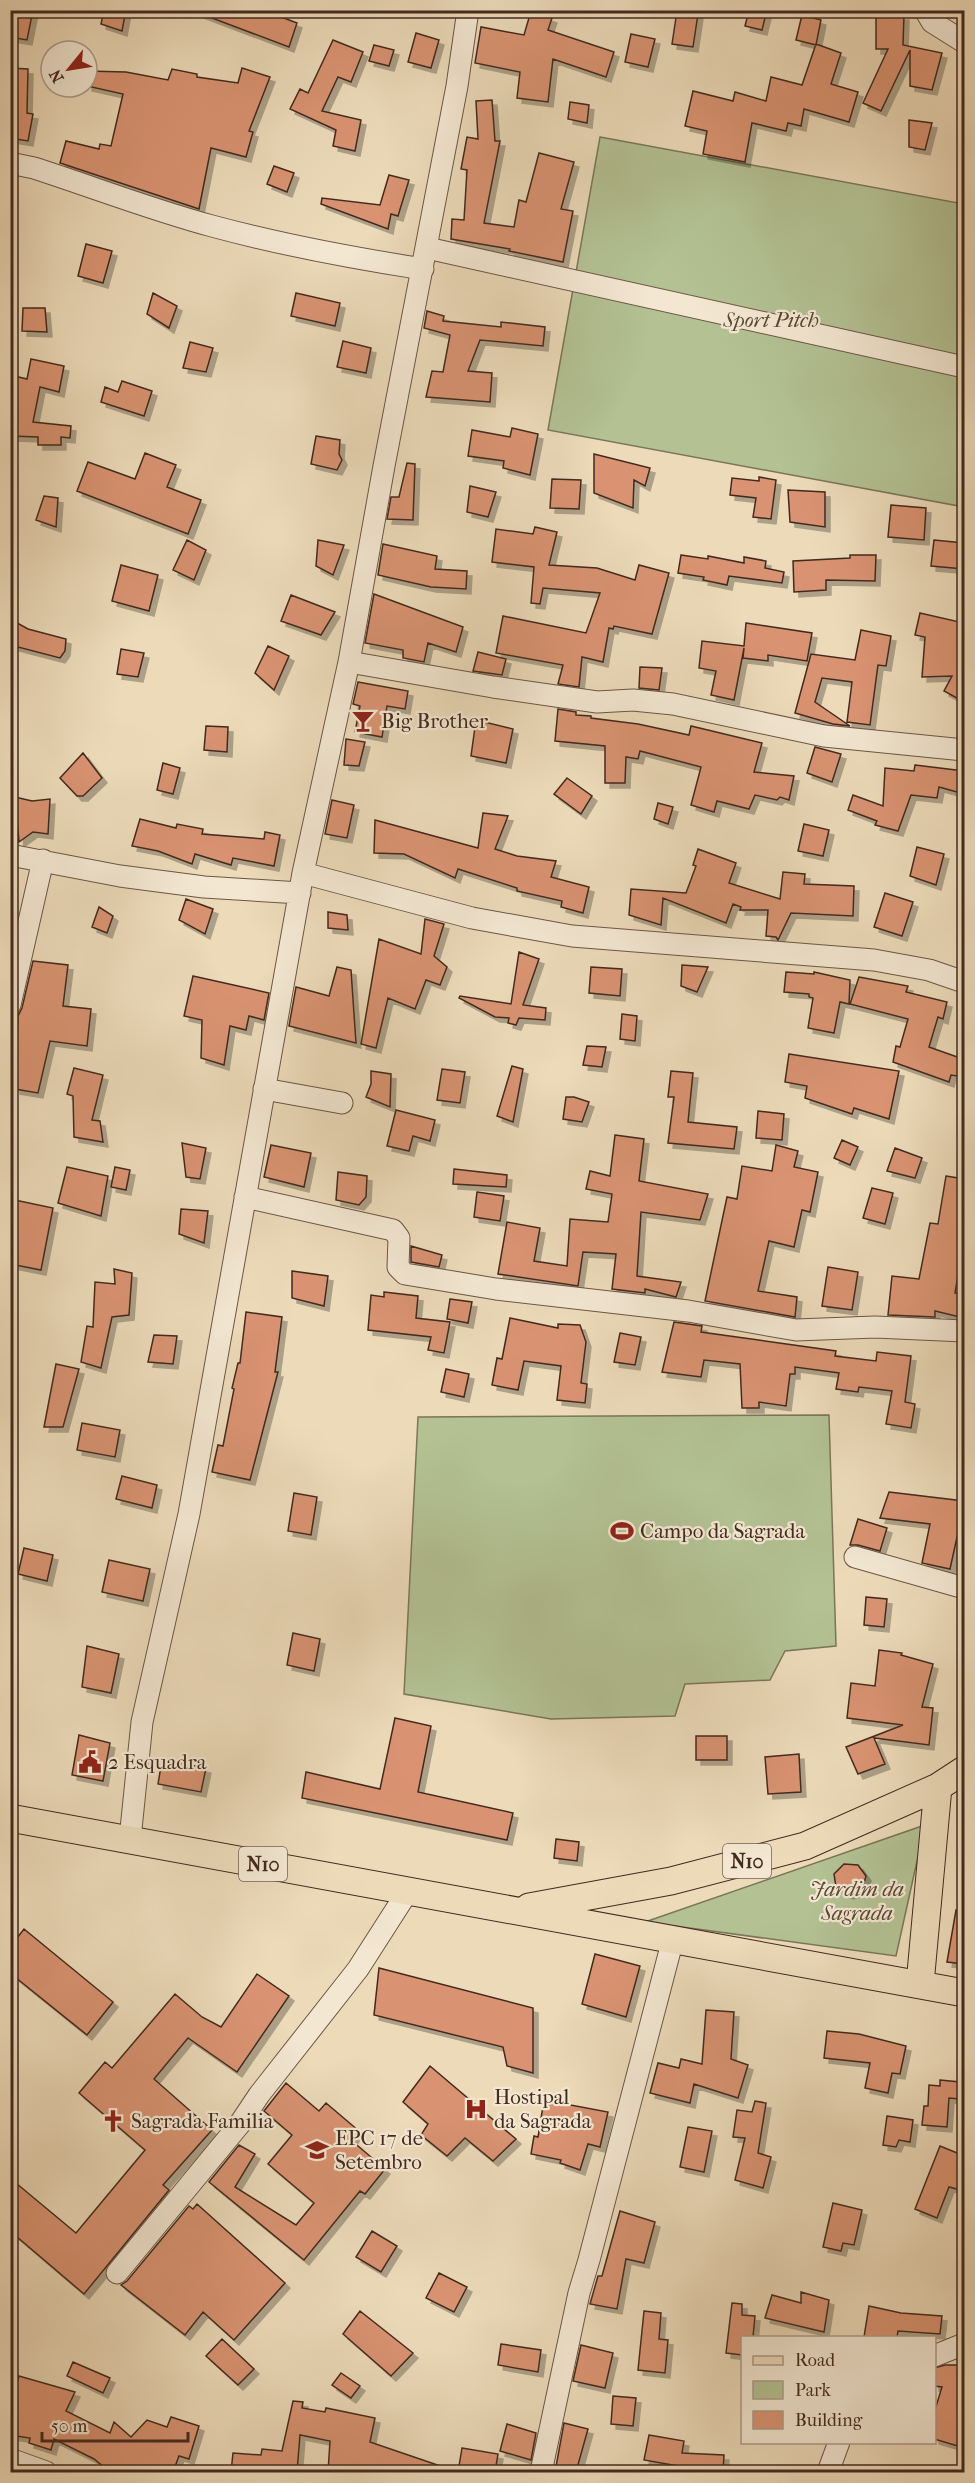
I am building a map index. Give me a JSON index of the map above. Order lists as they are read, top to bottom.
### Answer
{
  "streets": {
    "main road": ["N10"]
  },
  "parks": ["Sport Pitch", "Jardim da Sagrada"],
  "places": {
    "bar": ["Big Brother"],
    "sports": ["Campo da Sagrada"],
    "public building": ["2 Esquadra"],
    "hospital": ["Hostipal da Sagrada"],
    "church": ["Sagrada Familia"],
    "school or university": ["EPC 17 de Setembro"]
  },
  "legend": ["Road", "Park", "Building"],
  "scale_bar": "50 m",
  "north": "bottom left"
}
